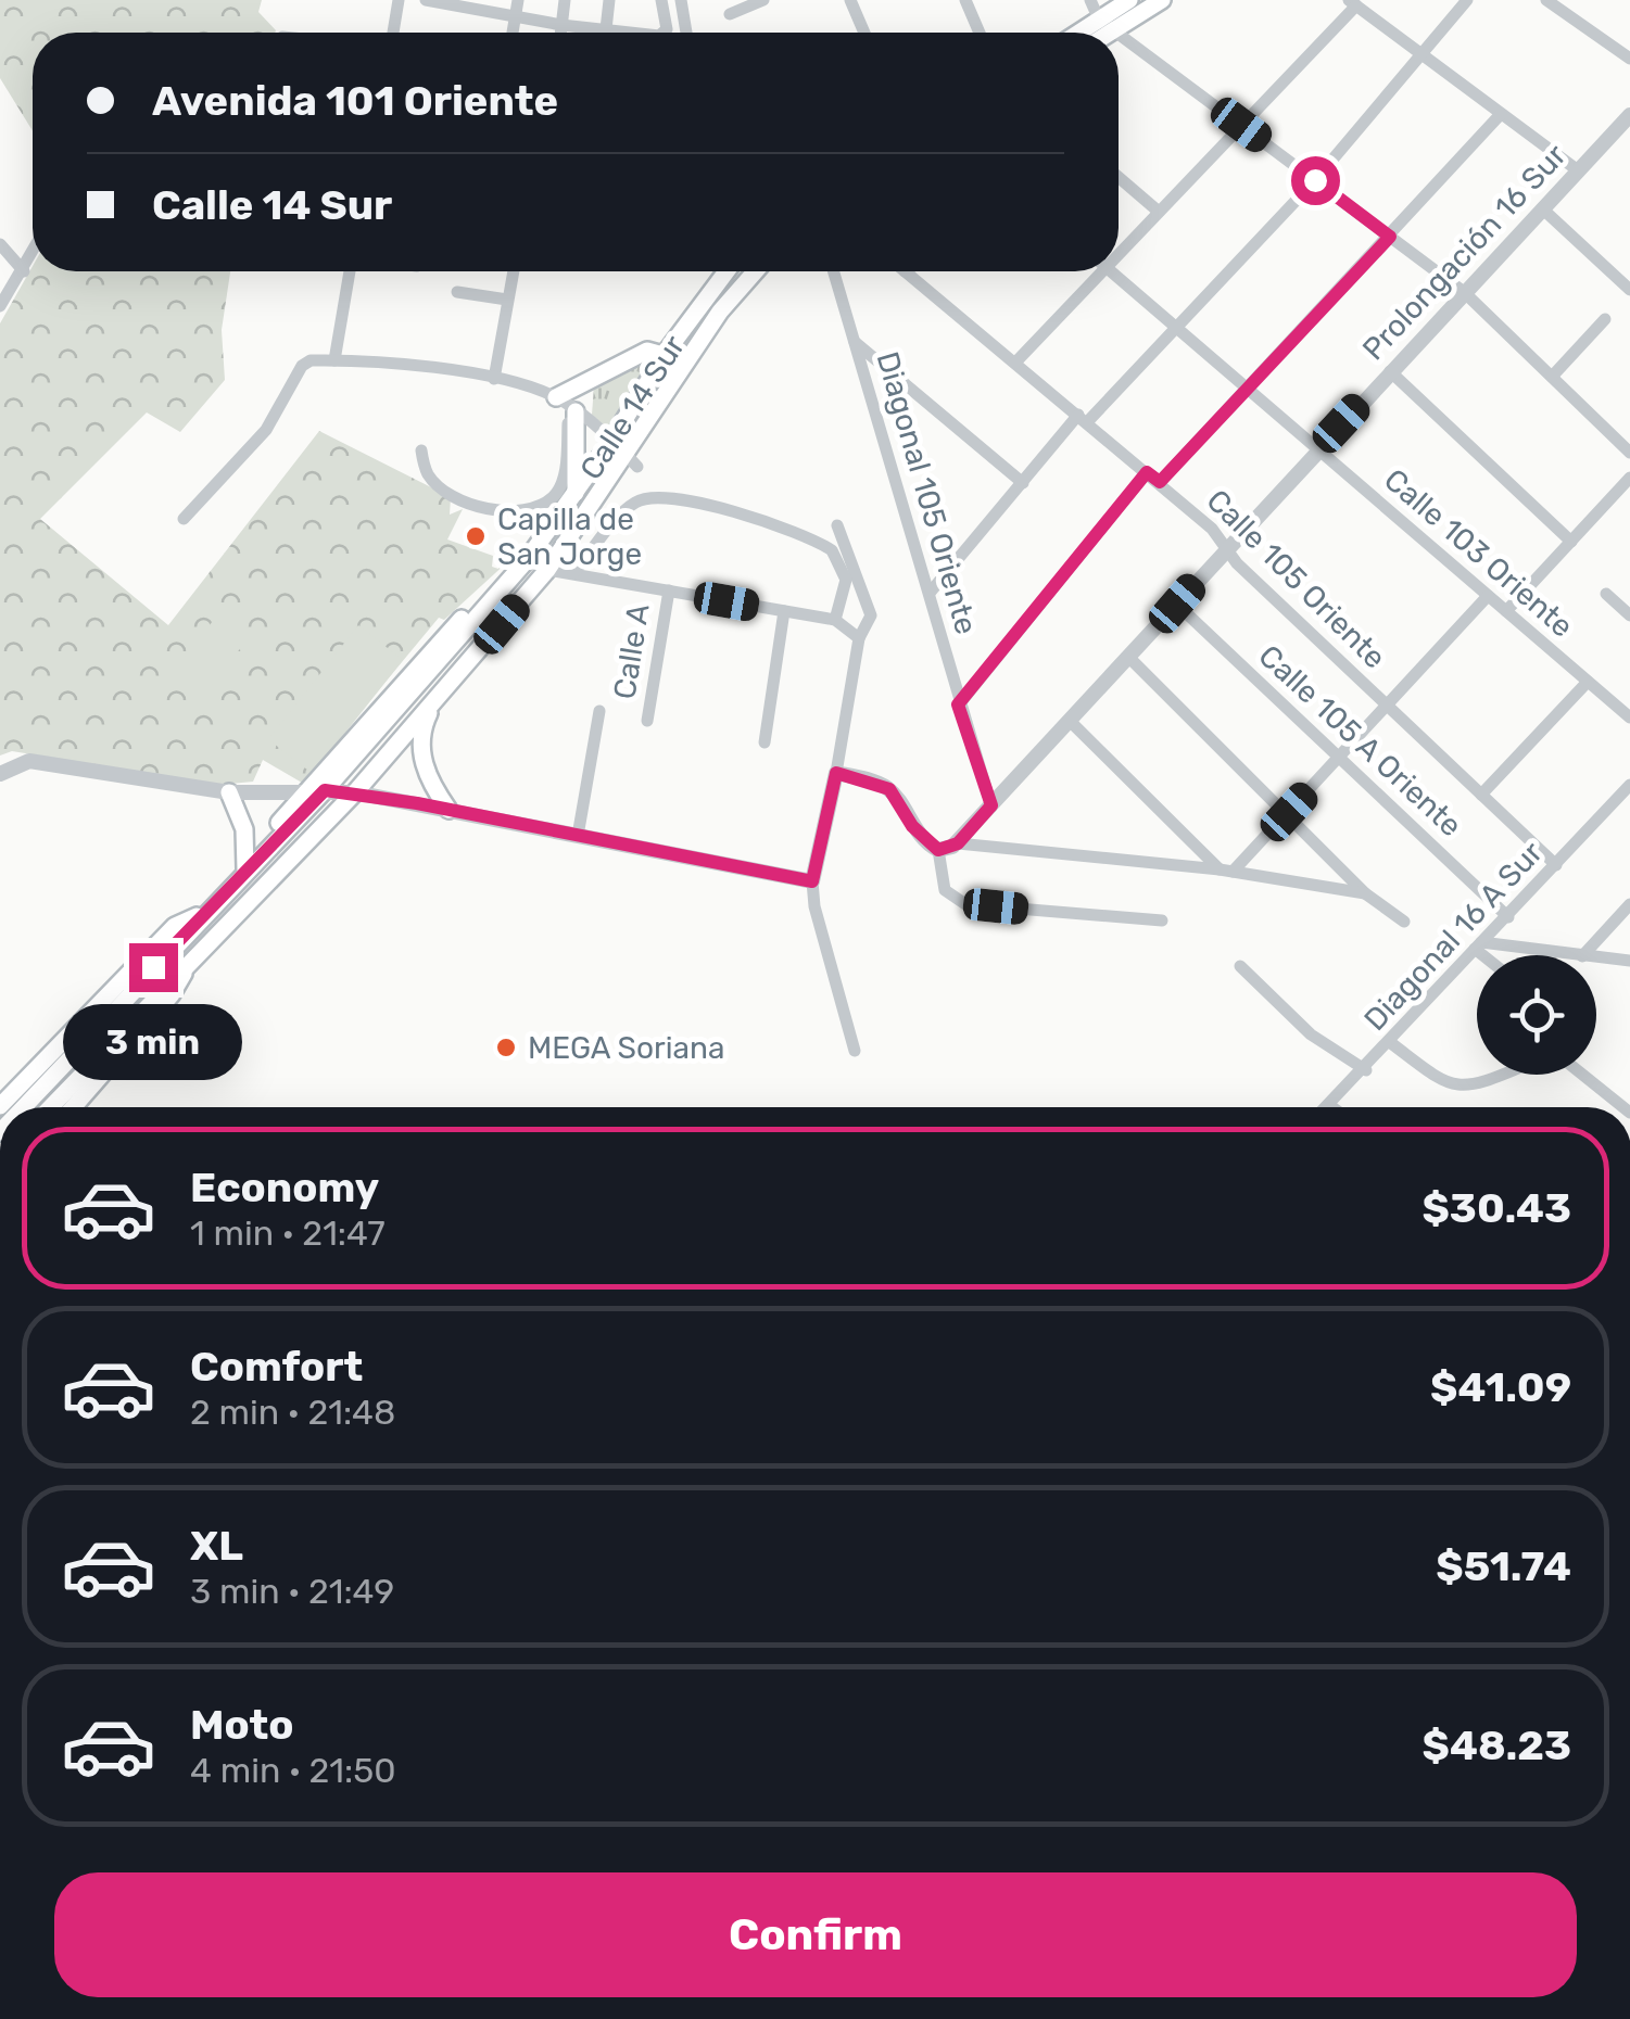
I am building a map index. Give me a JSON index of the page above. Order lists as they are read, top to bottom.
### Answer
{
  "streets": {
    "main road": ["Calle 14 Sur"],
    "street": [
      "Prolongación 16 Sur",
      "Diagonal 105 Oriente",
      "Calle 103 Oriente",
      "Calle 105 Oriente",
      "Calle A",
      "Calle 105 A Oriente",
      "Diagonal 16 A Sur"
    ]
  },
  "crossings": [
    ["Prolongación 16 Sur", "Diagonal 105 Oriente"],
    ["Prolongación 16 Sur", "Calle 103 Oriente"],
    ["Prolongación 16 Sur", "Calle 105 Oriente"],
    ["Prolongación 16 Sur", "Calle 105 A Oriente"],
    ["Calle 105 Oriente", "Diagonal 16 A Sur"],
    ["Calle 105 A Oriente", "Diagonal 16 A Sur"]
  ],
  "places": ["Capilla de San Jorge", "MEGA Soriana"],
  "page": {
    "banner": ["Avenida 101 Oriente", "Calle 14 Sur"],
    "bubble": "3 min",
    "list": [
      {
        "name": "Economy",
        "note": "1 min · 21:47",
        "value": "$30.43"
      },
      {
        "name": "Comfort",
        "note": "2 min · 21:48",
        "value": "$41.09"
      },
      {
        "name": "XL",
        "note": "3 min · 21:49",
        "value": "$51.74"
      },
      {
        "name": "Moto",
        "note": "4 min · 21:50",
        "value": "$48.23"
      }
    ],
    "buttons": "Confirm"
  }
}
